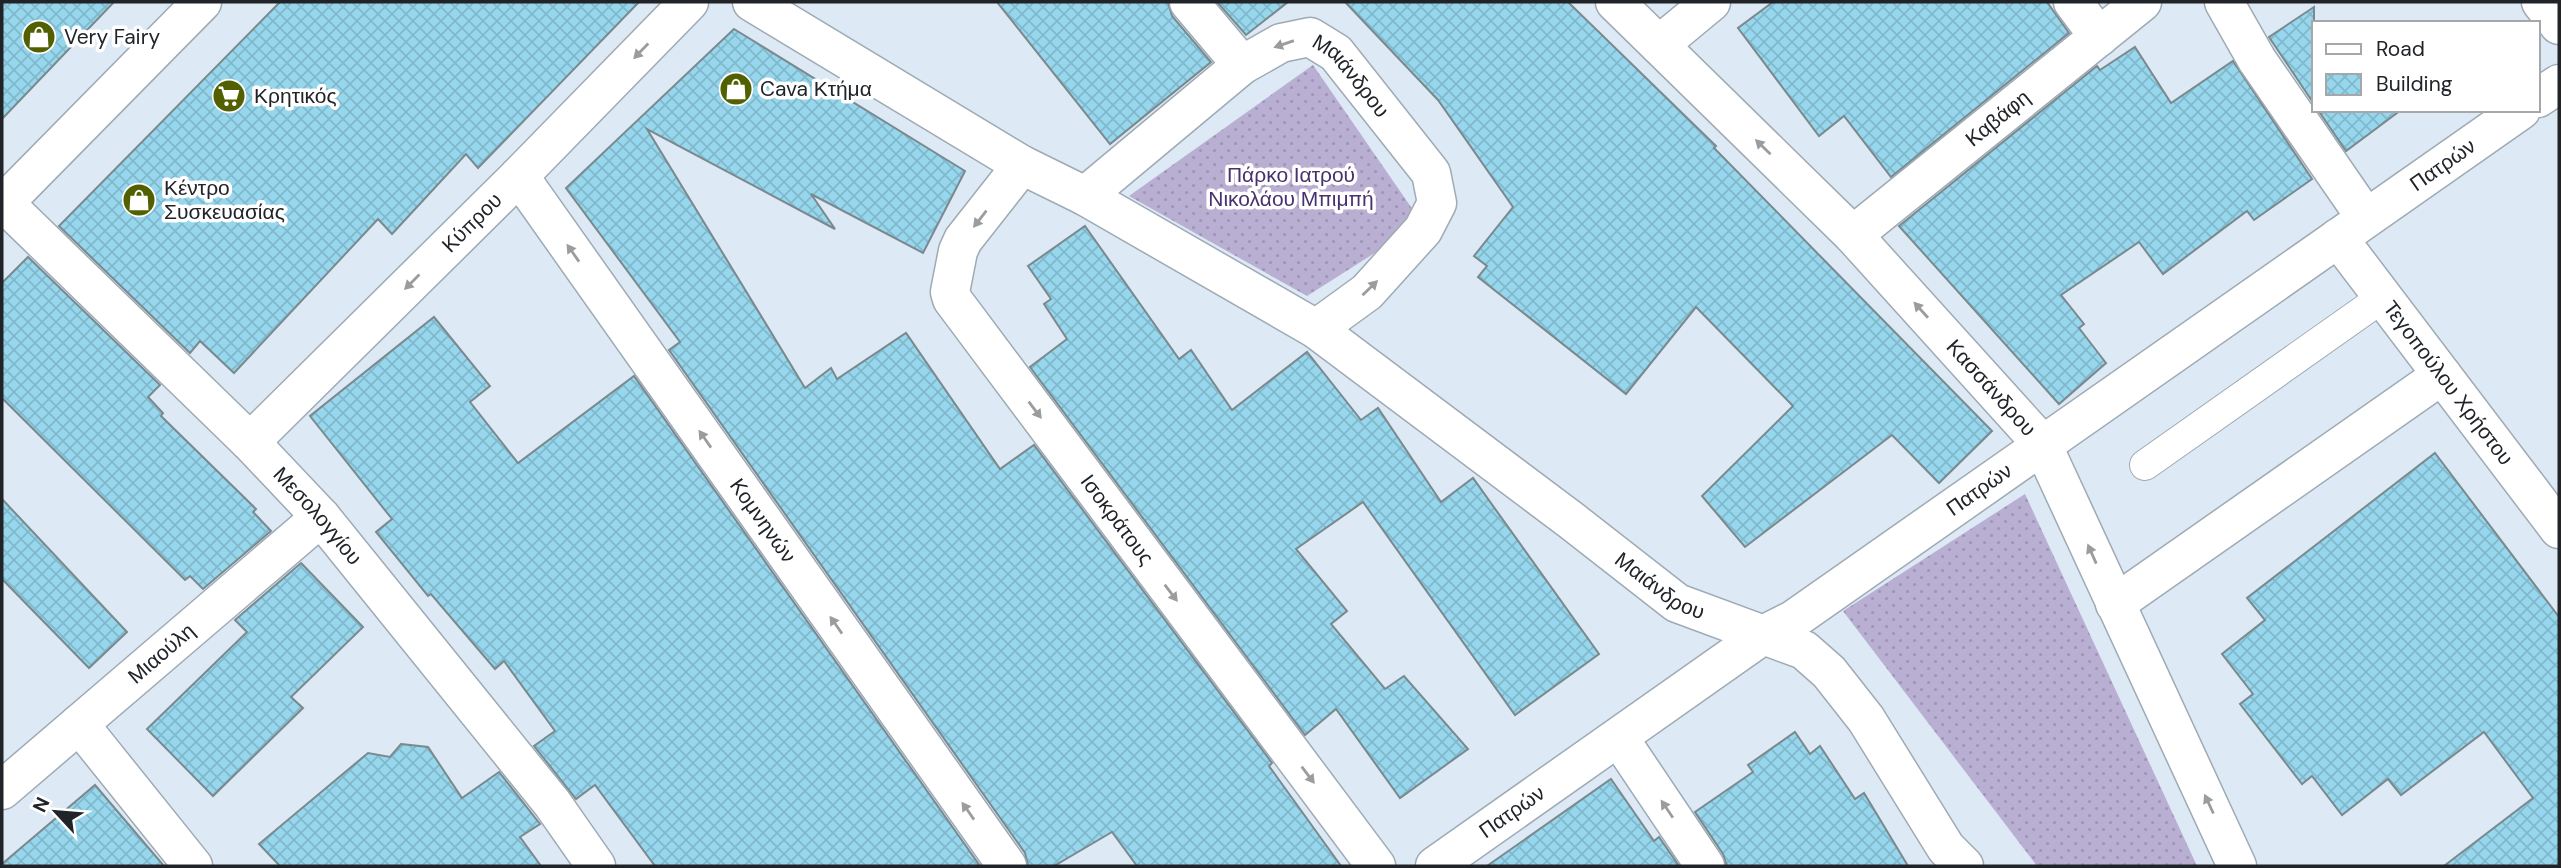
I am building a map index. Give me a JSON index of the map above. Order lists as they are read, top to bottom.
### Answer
{
  "streets": {
    "street": [
      "Μαιάνδρου",
      "Καβάφη",
      "Πατρών",
      "Κύπρου",
      "Τεγοπούλου Χρήστου",
      "Κασσάνδρου",
      "Μεσολογγίου",
      "Ισοκράτους",
      "Κομνηνών",
      "Μιαούλη"
    ]
  },
  "crossings": [
    ["Μαιάνδρου", "Πατρών"],
    ["Μαιάνδρου", "Ισοκράτους"],
    ["Καβάφη", "Κασσάνδρου"],
    ["Πατρών", "Τεγοπούλου Χρήστου"],
    ["Πατρών", "Κασσάνδρου"],
    ["Κύπρου", "Μεσολογγίου"],
    ["Κύπρου", "Κομνηνών"],
    ["Μεσολογγίου", "Μιαούλη"]
  ],
  "one_way": ["Κασσάνδρου", "Ισοκράτους", "Κομνηνών"],
  "parks": ["Πάρκο Ιατρού Νικολάου Μπιμπή"],
  "places": {
    "shop": ["Very Fairy", "Cava Κτήμα", "Κέντρο Συσκευασίας"],
    "supermarket": ["Κρητικός"]
  },
  "legend": ["Road", "Building"],
  "north": "top left"
}
